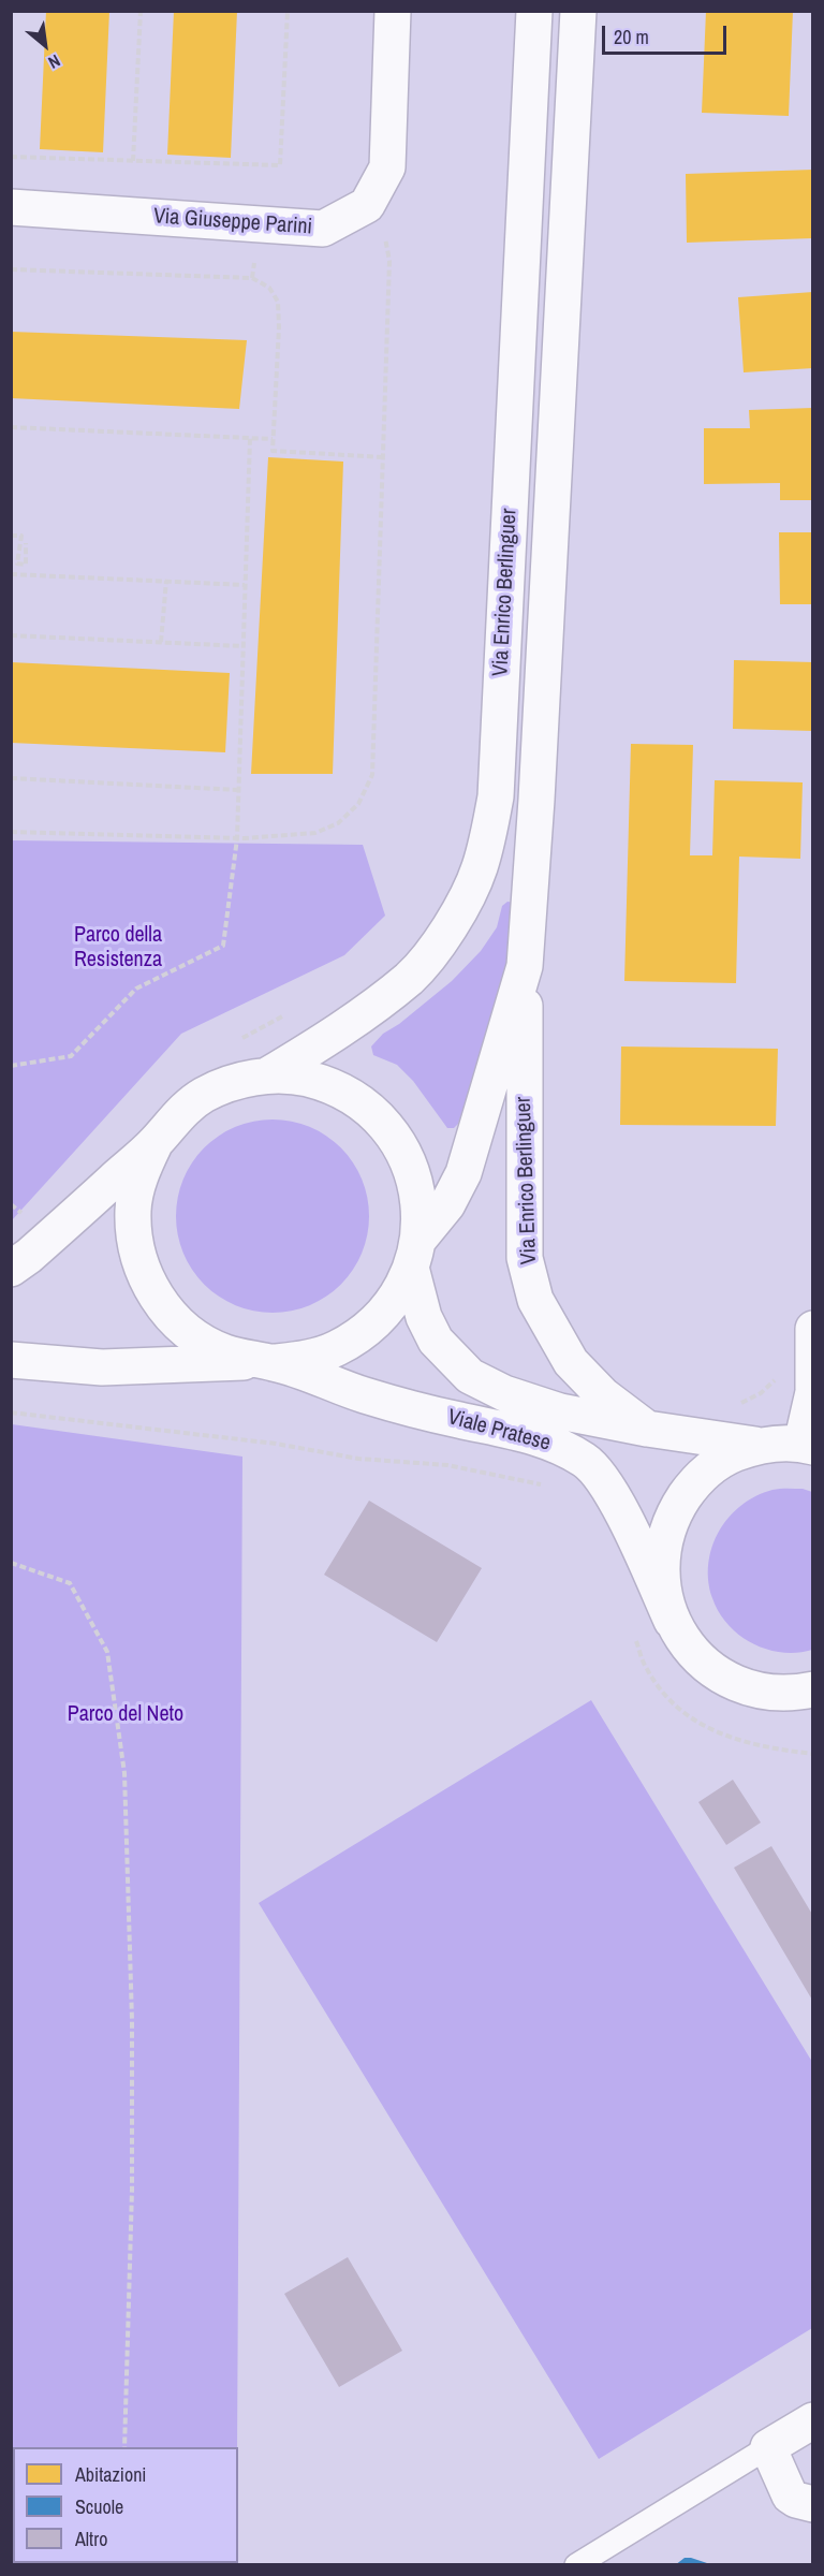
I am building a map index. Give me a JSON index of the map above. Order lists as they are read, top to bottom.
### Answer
{
  "streets": {
    "main road": ["Via Giuseppe Parini", "Via Enrico Berlinguer", "Viale Pratese"]
  },
  "crossings": [
    ["Via Enrico Berlinguer", "Viale Pratese"]
  ],
  "parks": ["Parco della Resistenza", "Parco del Neto"],
  "legend": ["Abitazioni", "Scuole", "Altro"],
  "scale_bar": "20 m",
  "north": "bottom right"
}
